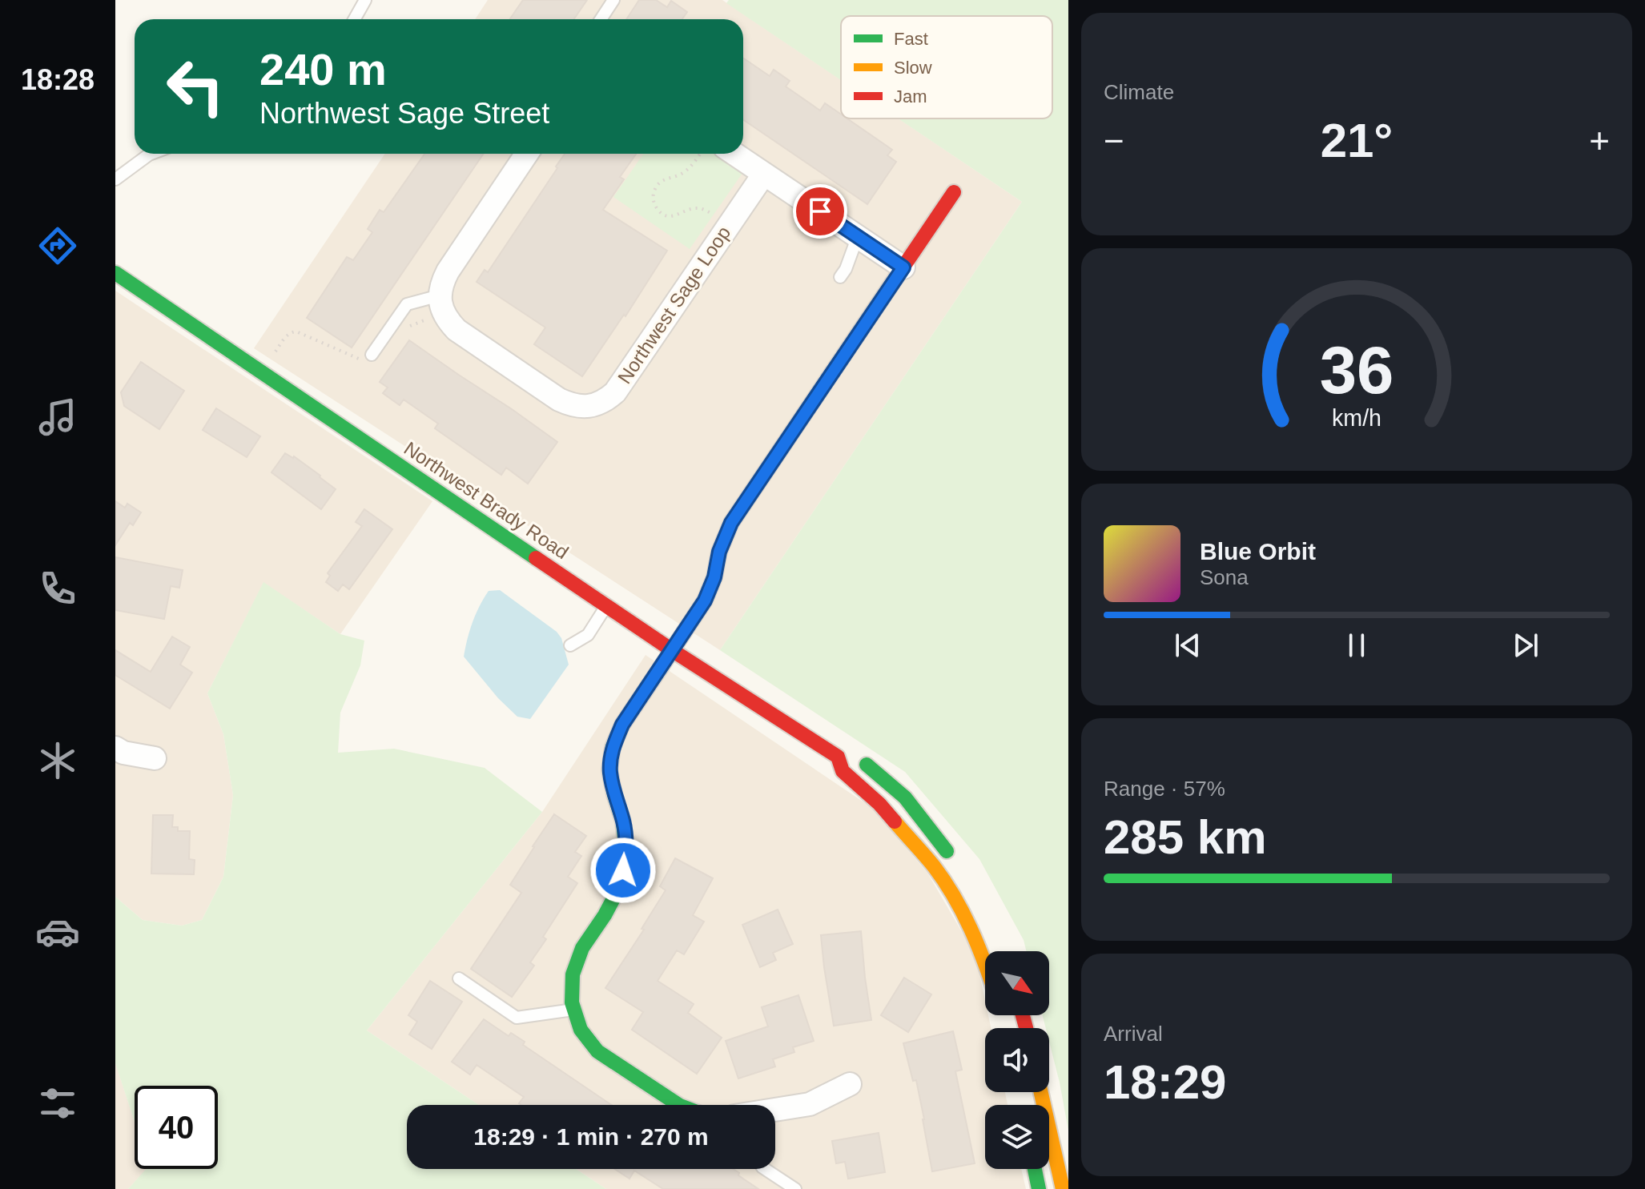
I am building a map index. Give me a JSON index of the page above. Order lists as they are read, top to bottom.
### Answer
{
  "streets": {
    "main road": ["Northwest Brady Road"],
    "street": ["Northwest Sage Loop"]
  },
  "legend": ["Fast", "Slow", "Jam"],
  "north": "bottom right",
  "page": {
    "tabs": "18:28",
    "tile": [
      "Climate",
      ["Range · 57%", "285 km"],
      ["Arrival", "18:29"]
    ],
    "turn": ["240 m", "Northwest Sage Street"],
    "heat": ["−", "21°", "+"],
    "song": ["Blue Orbit", "Sona"],
    "limit": "40",
    "trip": "18:29 · 1 min · 270 m",
    "gauge": ["36", "km/h"]
  }
}
